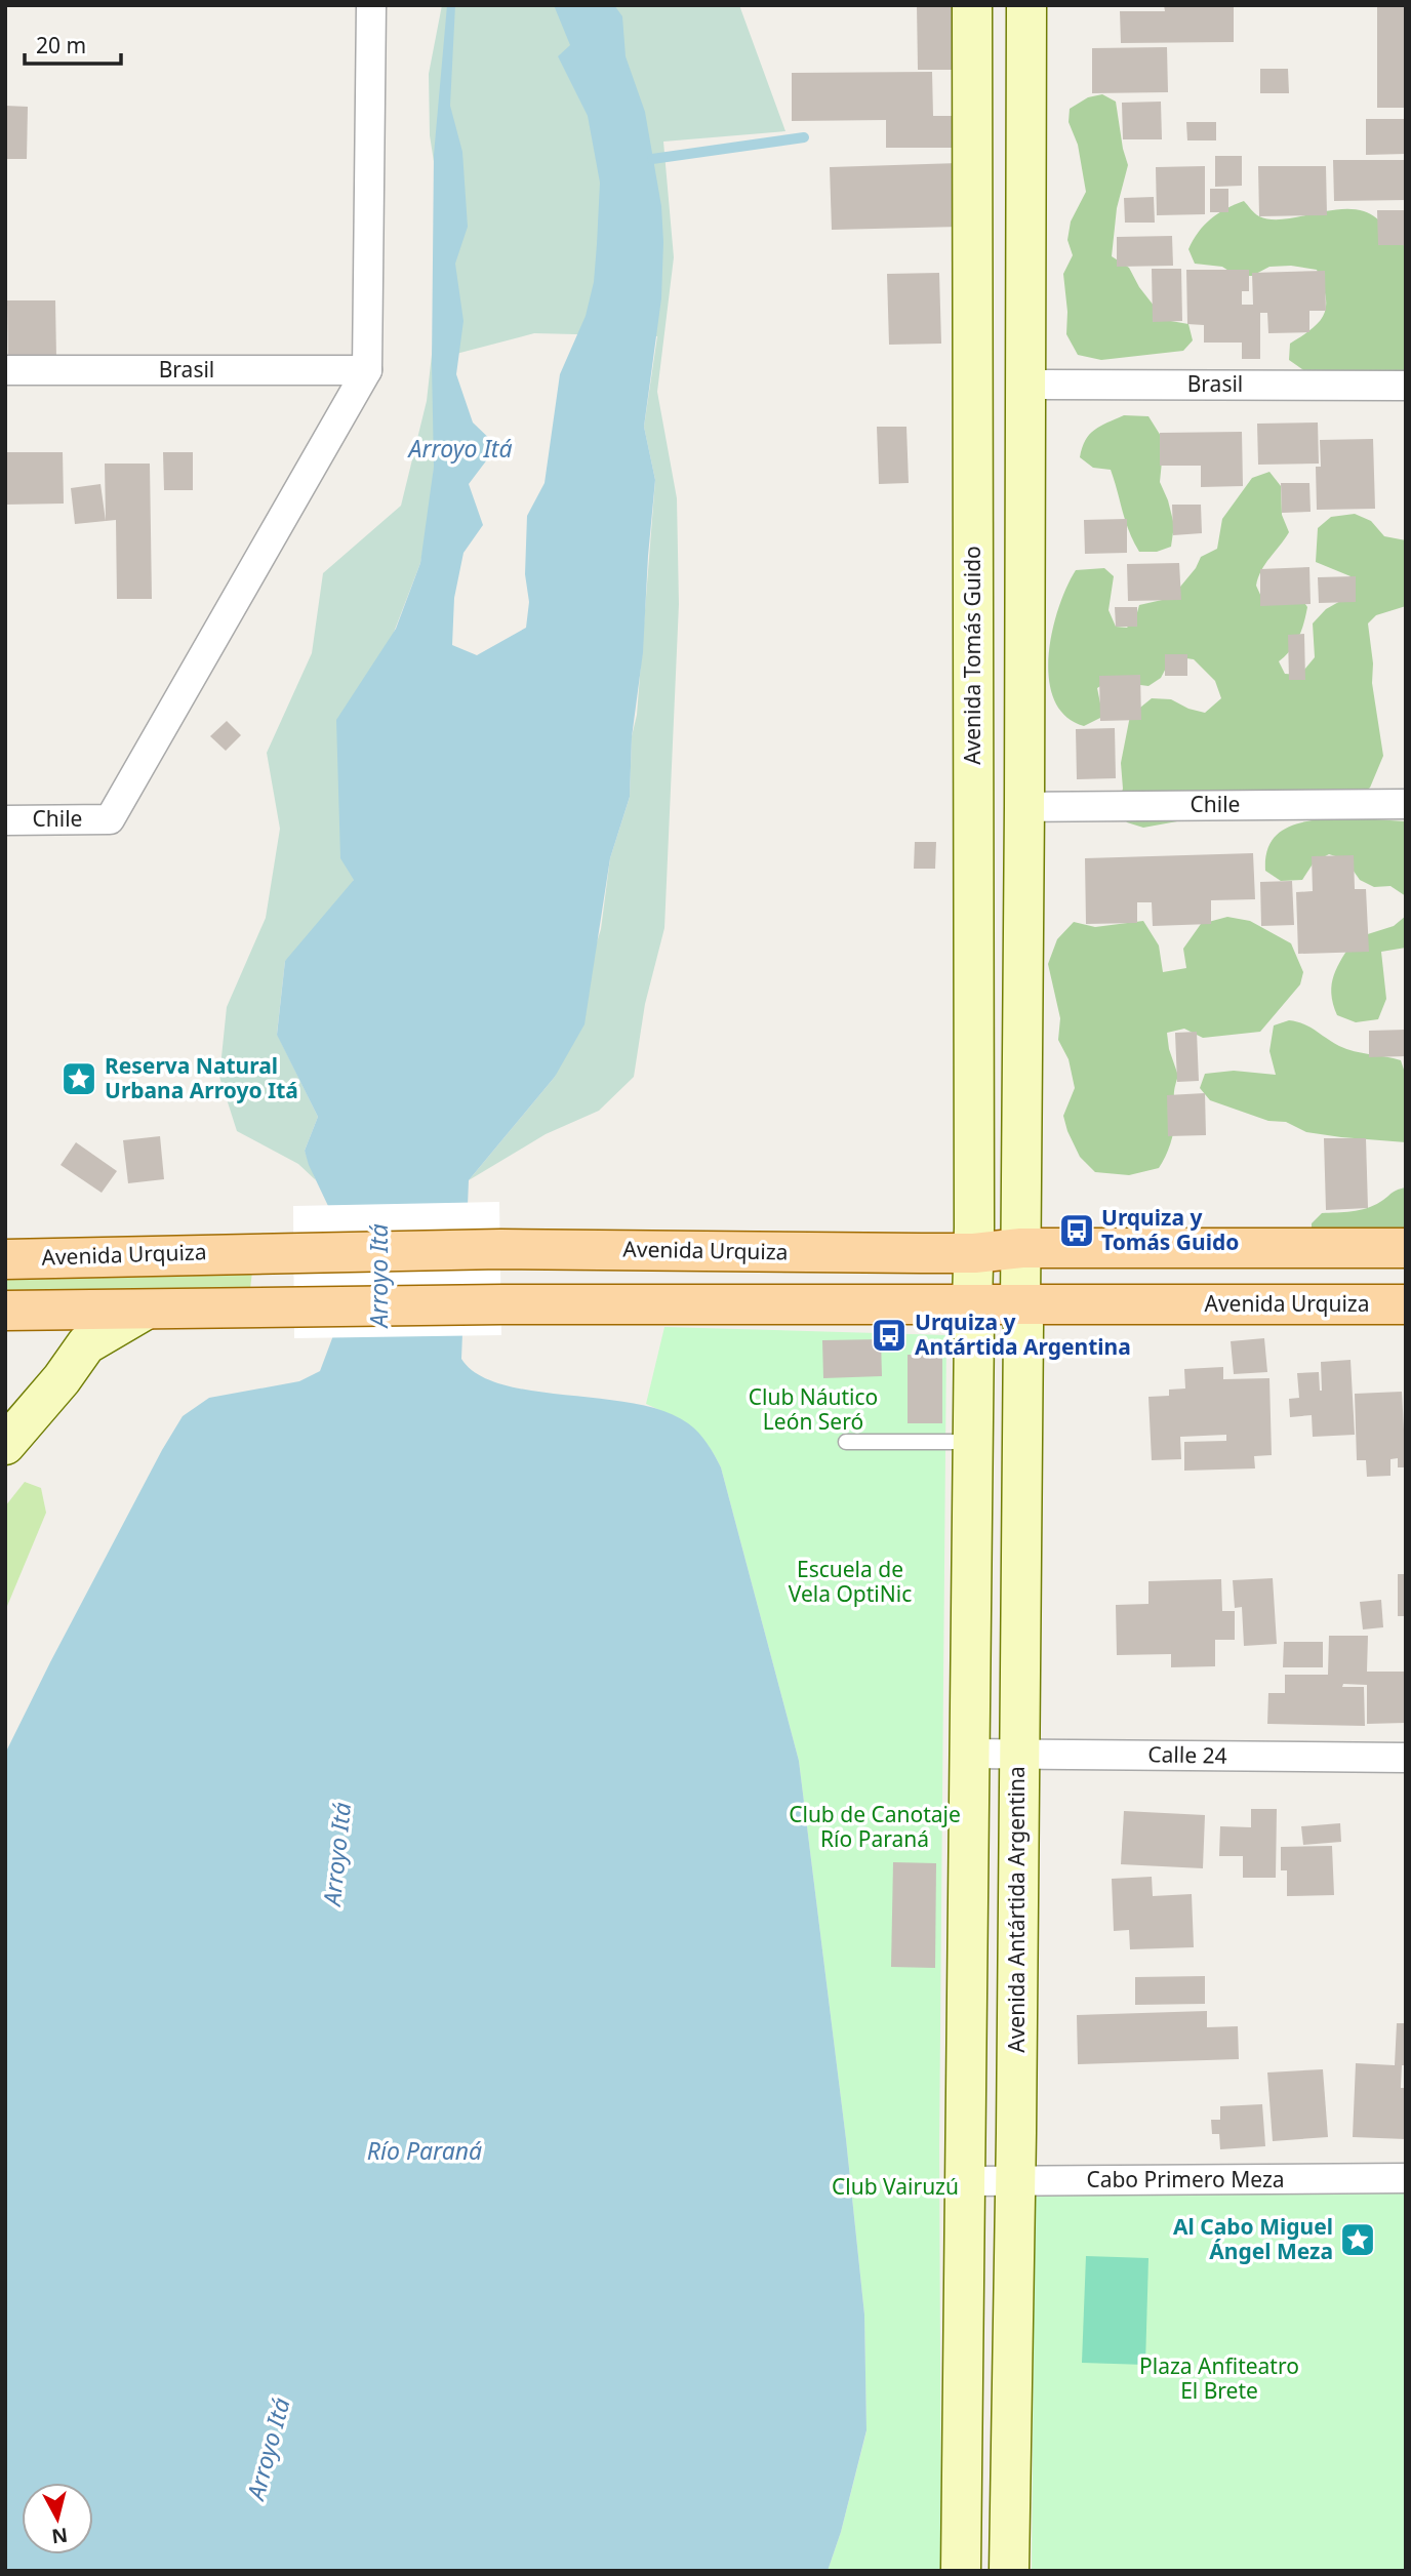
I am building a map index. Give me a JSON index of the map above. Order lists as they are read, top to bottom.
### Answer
{
  "streets": {
    "main road": ["Avenida Tomás Guido", "Avenida Urquiza", "Avenida Antártida Argentina"],
    "street": [
      "Brasil",
      "Chile",
      "Calle 24",
      "Cabo Primero Meza"
    ]
  },
  "crossings": [
    ["Brasil", "Chile"],
    ["Avenida Tomás Guido", "Avenida Urquiza"],
    ["Avenida Urquiza", "Avenida Antártida Argentina"],
    ["Calle 24", "Avenida Antártida Argentina"],
    ["Avenida Antártida Argentina", "Cabo Primero Meza"]
  ],
  "water": ["Arroyo Itá", "Río Paraná"],
  "parks": [
    "Club Náutico León Seró",
    "Escuela de Vela OptiNic",
    "Club de Canotaje Río Paraná",
    "Club Vairuzú",
    "Plaza Anfiteatro El Brete"
  ],
  "places": {
    "place": ["Reserva Natural Urbana Arroyo Itá", "Al Cabo Miguel Ángel Meza"],
    "bus stop": ["Urquiza y Tomás Guido", "Urquiza y Antártida Argentina"]
  },
  "scale_bar": "20 m",
  "north": "bottom"
}
